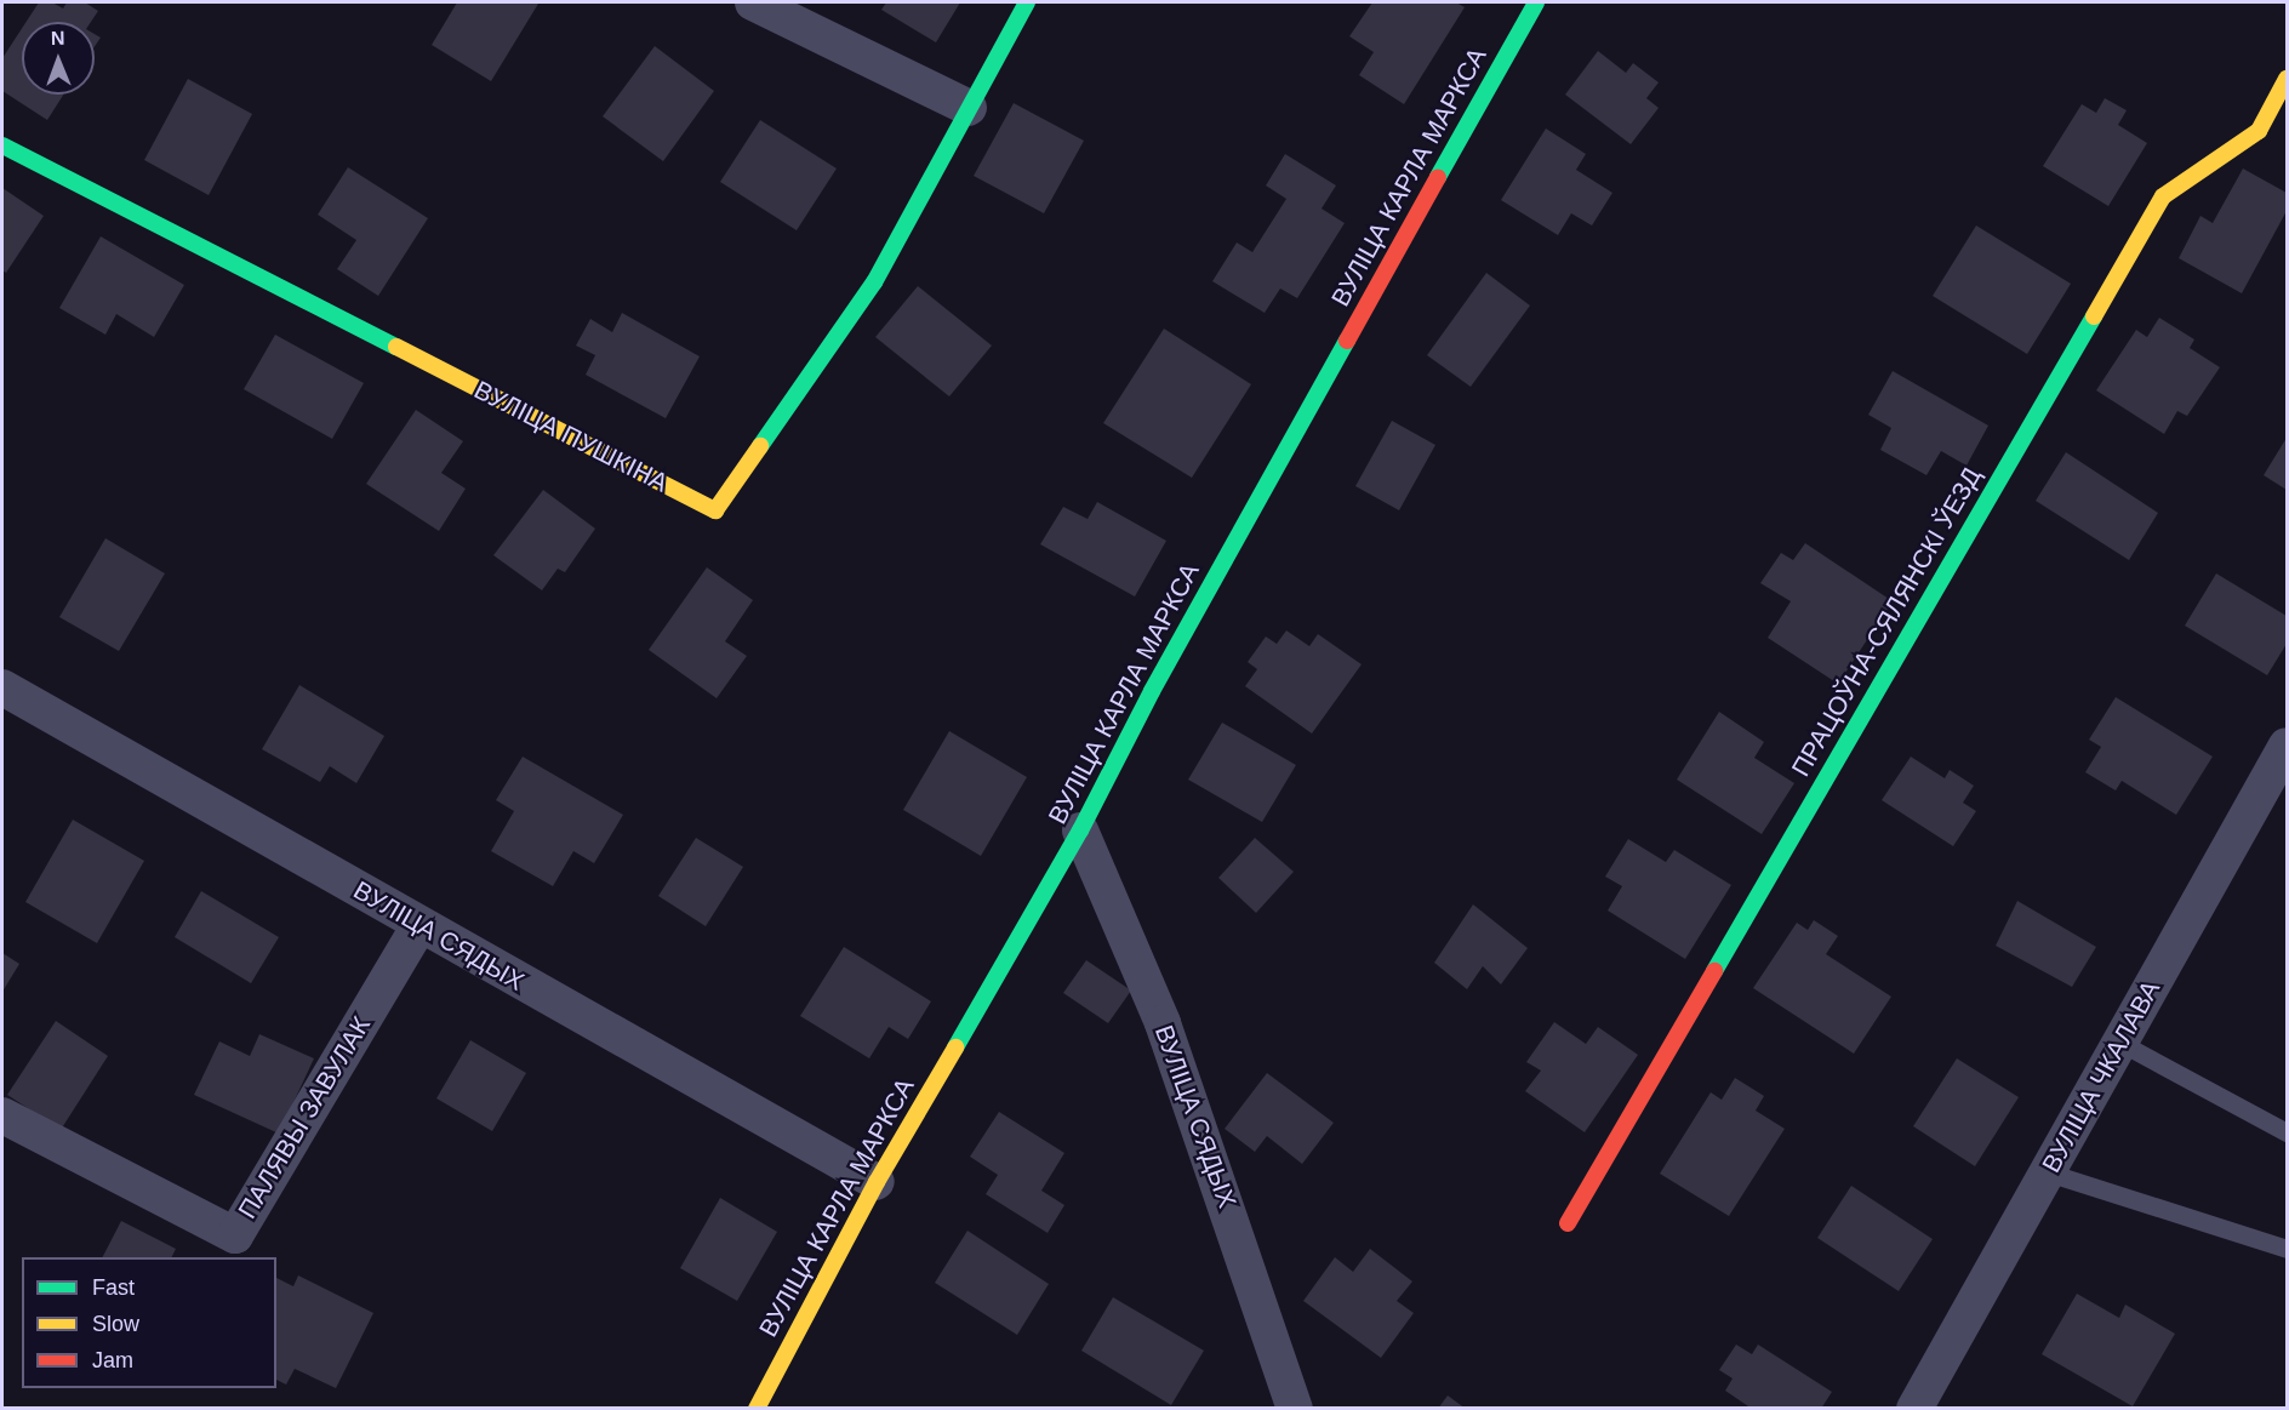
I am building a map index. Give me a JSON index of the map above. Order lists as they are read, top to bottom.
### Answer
{
  "streets": {
    "street": [
      "ВУЛІЦА КАРЛА МАРКСА",
      "ВУЛІЦА ПУШКІНА",
      "ПРАЦОЎНА-СЯЛЯНСКІ ЎЕЗД",
      "ВУЛІЦА СЯДЫХ",
      "ВУЛІЦА ЧКАЛАВА",
      "ПАЛЯВЫ ЗАВУЛАК"
    ]
  },
  "crossings": [
    ["ВУЛІЦА КАРЛА МАРКСА", "ВУЛІЦА СЯДЫХ"],
    ["ВУЛІЦА СЯДЫХ", "ПАЛЯВЫ ЗАВУЛАК"]
  ],
  "legend": ["Fast", "Slow", "Jam"],
  "north": "top"
}
